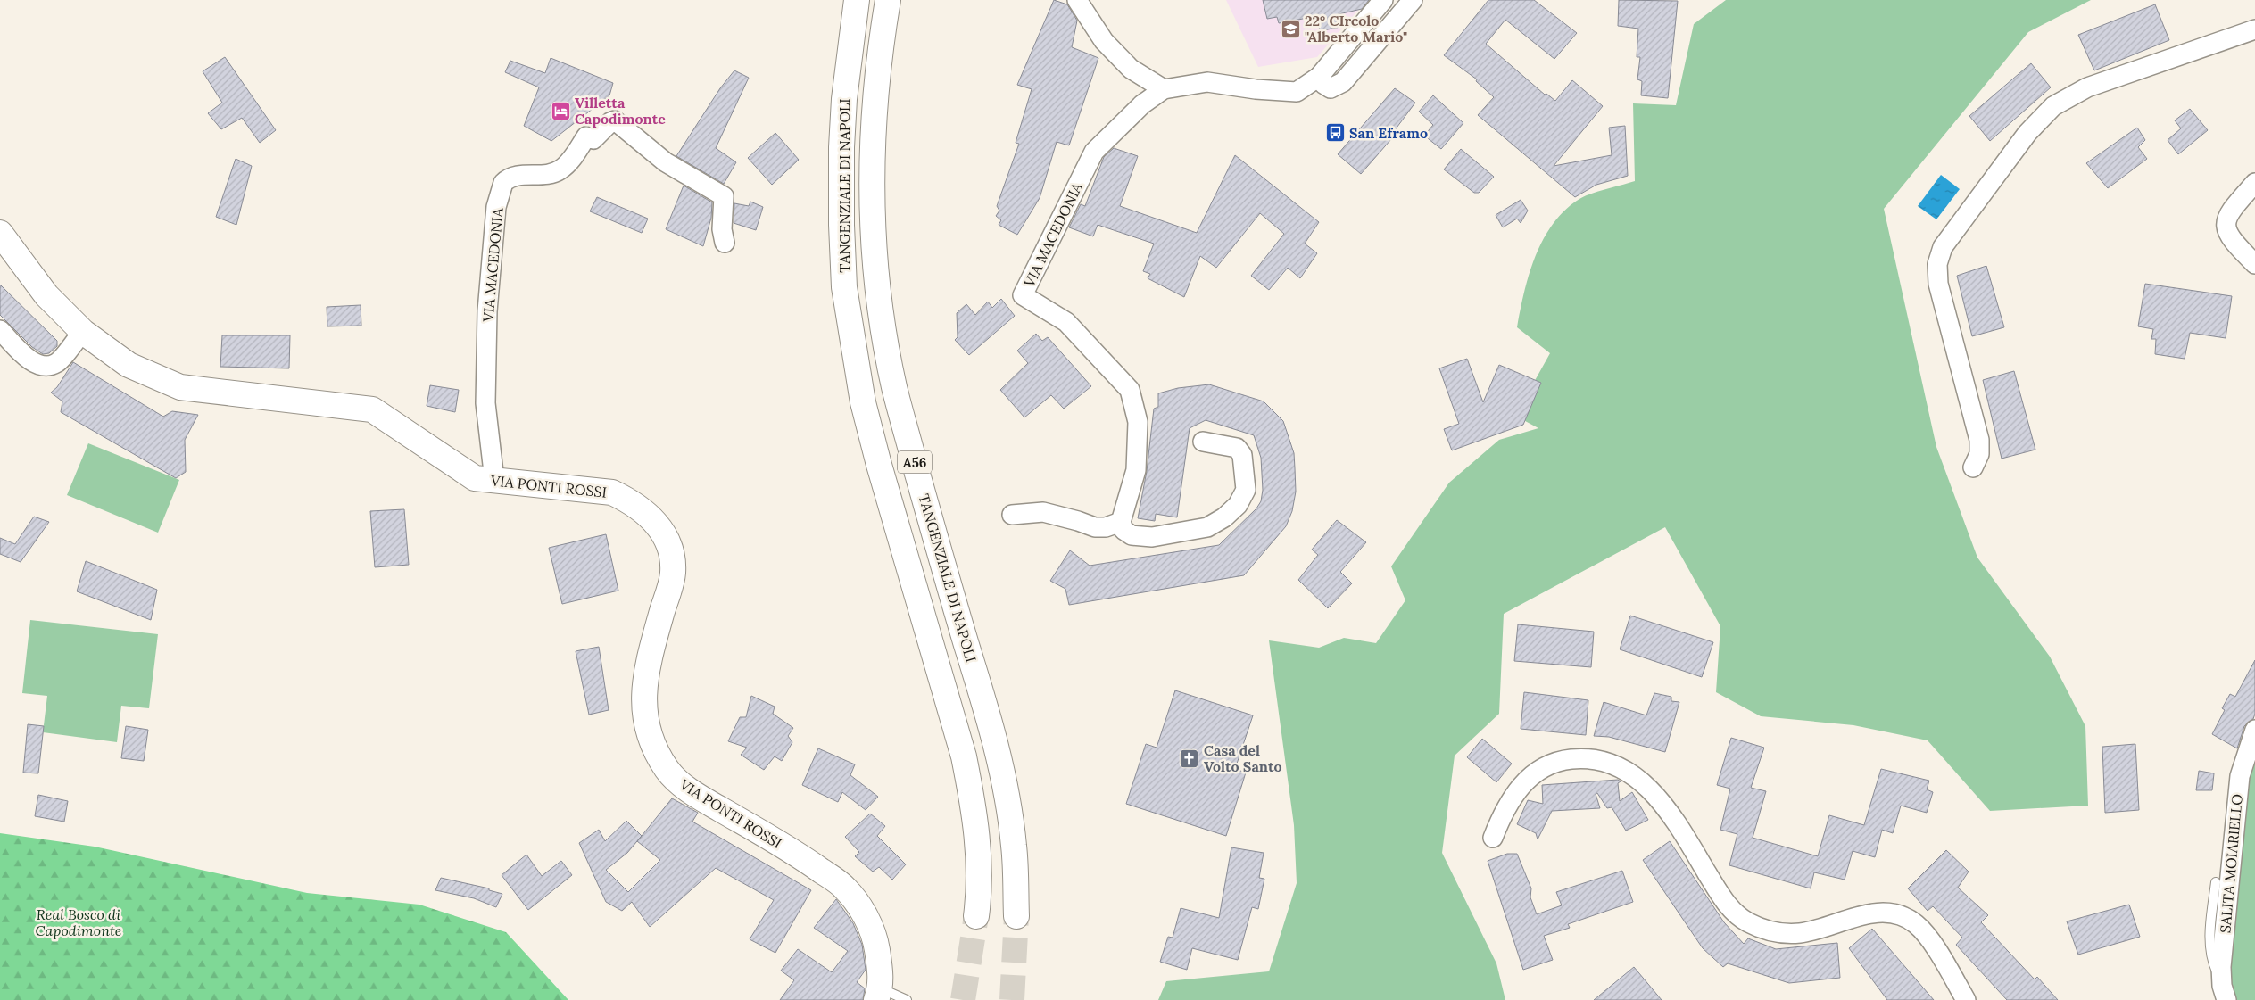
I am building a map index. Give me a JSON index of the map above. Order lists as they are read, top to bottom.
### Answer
{
  "streets": {
    "main road": ["TANGENZIALE DI NAPOLI", "A56", "VIA PONTI ROSSI"],
    "street": ["VIA MACEDONIA", "SALITA MOIARIELLO"]
  },
  "crossings": [
    ["VIA MACEDONIA", "VIA PONTI ROSSI"]
  ],
  "parks": ["Real Bosco di Capodimonte"],
  "places": {
    "school or university": ["22° CIrcolo \"Alberto Mario\""],
    "hotel": ["Villetta Capodimonte"],
    "bus stop": ["San Eframo"],
    "church": ["Casa del Volto Santo"]
  }
}
